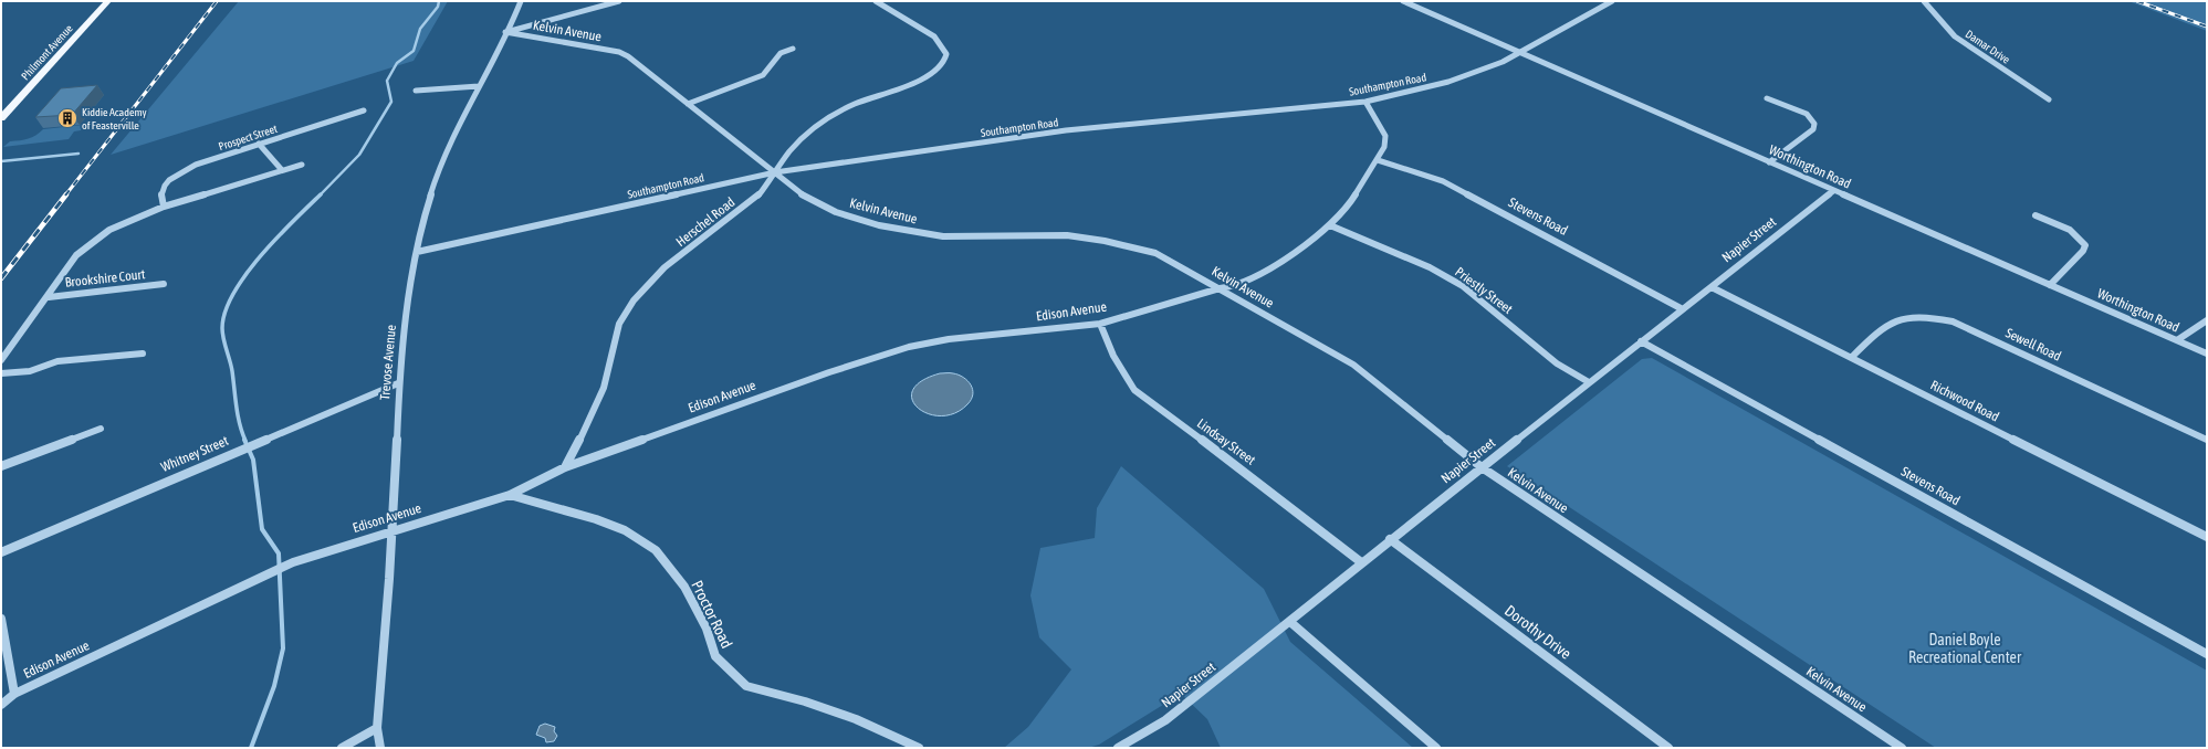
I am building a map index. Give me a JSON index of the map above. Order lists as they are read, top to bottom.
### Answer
{
  "streets": {
    "main road": ["Philmont Avenue"],
    "street": [
      "Kelvin Avenue",
      "Damar Drive",
      "Southampton Road",
      "Prospect Street",
      "Worthington Road",
      "Stevens Road",
      "Herschel Road",
      "Napier Street",
      "Brookshire Court",
      "Priestly Street",
      "Edison Avenue",
      "Sewell Road",
      "Trevose Avenue",
      "Richwood Road",
      "Lindsay Street",
      "Whitney Street",
      "Proctor Road",
      "Dorothy Drive"
    ]
  },
  "crossings": [
    ["Kelvin Avenue", "Southampton Road"],
    ["Kelvin Avenue", "Herschel Road"],
    ["Kelvin Avenue", "Napier Street"],
    ["Kelvin Avenue", "Edison Avenue"],
    ["Kelvin Avenue", "Trevose Avenue"],
    ["Southampton Road", "Worthington Road"],
    ["Southampton Road", "Herschel Road"],
    ["Southampton Road", "Edison Avenue"],
    ["Southampton Road", "Trevose Avenue"],
    ["Worthington Road", "Napier Street"],
    ["Stevens Road", "Napier Street"],
    ["Stevens Road", "Edison Avenue"],
    ["Herschel Road", "Edison Avenue"],
    ["Napier Street", "Priestly Street"],
    ["Napier Street", "Richwood Road"],
    ["Napier Street", "Lindsay Street"],
    ["Napier Street", "Dorothy Drive"],
    ["Priestly Street", "Edison Avenue"],
    ["Edison Avenue", "Trevose Avenue"],
    ["Edison Avenue", "Lindsay Street"],
    ["Edison Avenue", "Proctor Road"],
    ["Sewell Road", "Richwood Road"],
    ["Trevose Avenue", "Whitney Street"]
  ],
  "parks": ["Daniel Boyle Recreational Center"],
  "places": {
    "building": ["Kiddie Academy of Feasterville"]
  }
}
